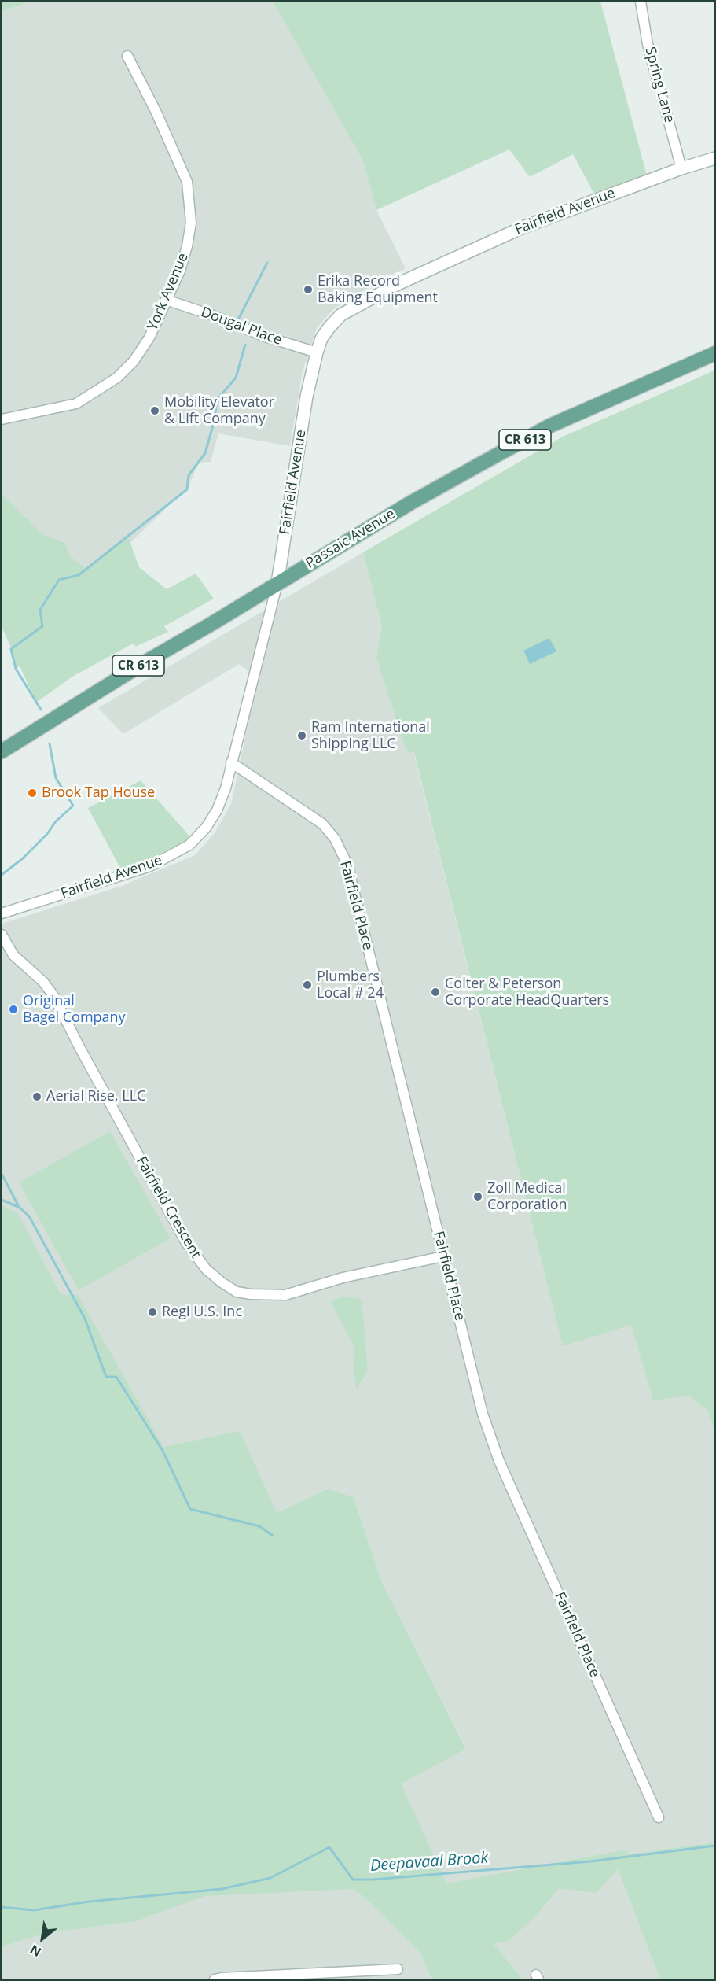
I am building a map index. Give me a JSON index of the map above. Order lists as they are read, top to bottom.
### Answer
{
  "streets": {
    "main road": ["CR 613", "Passaic Avenue"],
    "street": [
      "Spring Lane",
      "Fairfield Avenue",
      "York Avenue",
      "Dougal Place",
      "Fairfield Place",
      "Fairfield Crescent"
    ]
  },
  "crossings": [
    ["Spring Lane", "Fairfield Avenue"],
    ["Fairfield Avenue", "Dougal Place"],
    ["Fairfield Avenue", "Passaic Avenue"],
    ["Fairfield Avenue", "Fairfield Place"],
    ["York Avenue", "Dougal Place"],
    ["Fairfield Place", "Fairfield Crescent"]
  ],
  "water": ["Deepavaal Brook"],
  "places": [
    "Erika Record Baking Equipment",
    "Mobility Elevator & Lift Company",
    "Ram International Shipping LLC",
    "Brook Tap House",
    "Plumbers Local # 24",
    "Colter & Peterson Corporate HeadQuarters",
    "Original Bagel Company",
    "Aerial Rise, LLC",
    "Zoll Medical Corporation",
    "Regi U.S. Inc"
  ],
  "north": "bottom left"
}
